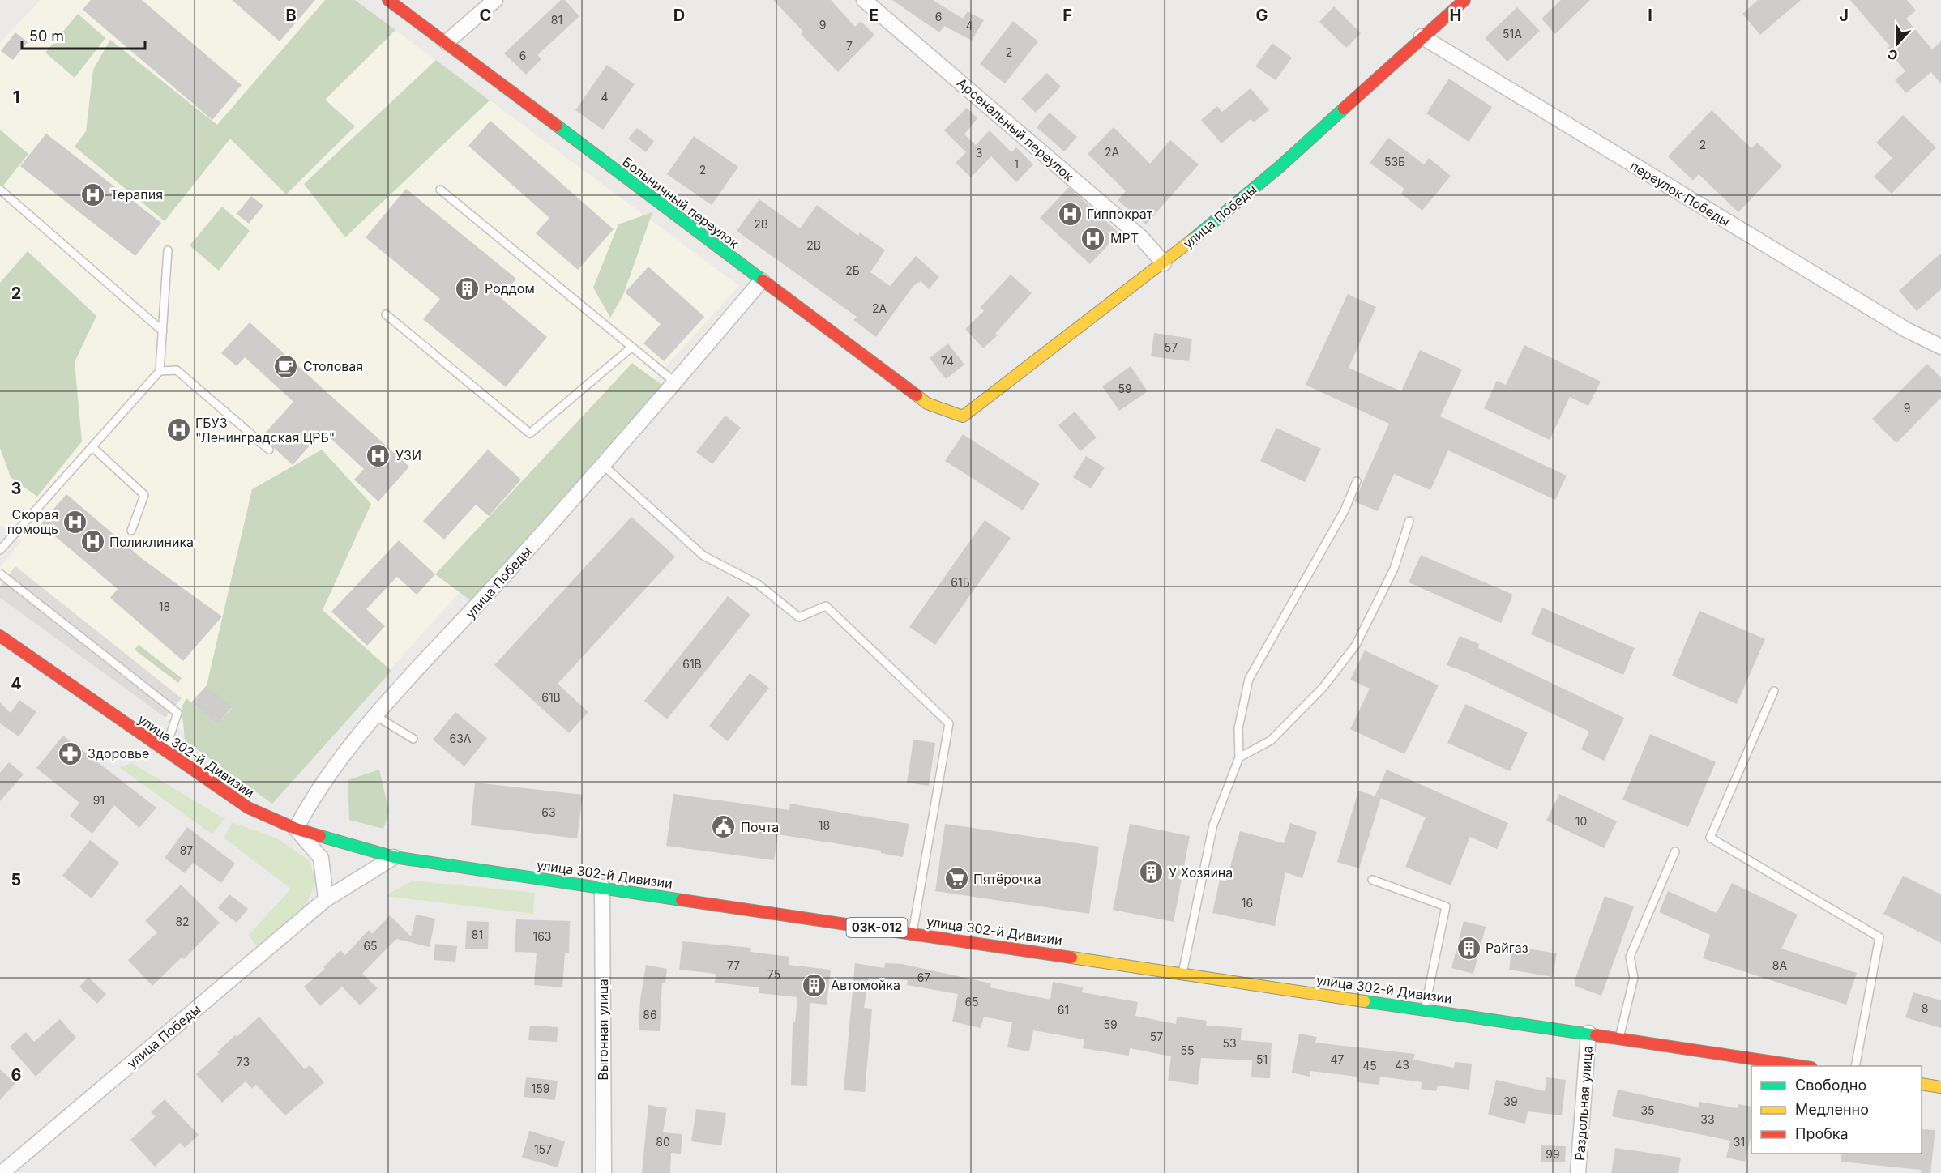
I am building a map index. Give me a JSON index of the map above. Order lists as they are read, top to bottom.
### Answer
{
  "streets": {
    "main road": [
      "Больничный переулок",
      "улица Победы",
      "улица 302-й Дивизии",
      "03К-012"
    ],
    "street": [
      "Арсенальный переулок",
      "переулок Победы",
      "Выгонная улица",
      "Раздольная улица"
    ]
  },
  "crossings": [
    ["Арсенальный переулок", "улица Победы"],
    ["переулок Победы", "улица Победы"],
    ["Больничный переулок", "улица Победы"],
    ["улица Победы", "улица 302-й Дивизии"],
    ["улица 302-й Дивизии", "Выгонная улица"],
    ["улица 302-й Дивизии", "Раздольная улица"]
  ],
  "places": {
    "hospital": [
      "Терапия",
      "Гиппократ",
      "МРТ",
      "ГБУЗ \"Ленинградская ЦРБ\"",
      "УЗИ",
      "Скорая помощь",
      "Поликлиника"
    ],
    "building": [
      "Роддом",
      "У Хозяина",
      "Райгаз",
      "Автомойка"
    ],
    "cafe": ["Столовая"],
    "pharmacy": ["Здоровье"],
    "public building": ["Почта"],
    "supermarket": ["Пятёрочка"]
  },
  "house_numbers": [
    "6",
    "81",
    "9",
    "4",
    "51А",
    "7",
    "2",
    "6",
    "4",
    "2",
    "2А",
    "3",
    "53Б",
    "1",
    "2",
    "2В",
    "2В",
    "2Б",
    "2А",
    "57",
    "74",
    "59",
    "9",
    "61Б",
    "18",
    "61В",
    "61В",
    "63А",
    "91",
    "63",
    "10",
    "18",
    "87",
    "16",
    "82",
    "81",
    "163",
    "65",
    "77",
    "8А",
    "75",
    "67",
    "65",
    "8",
    "61",
    "86",
    "59",
    "57",
    "53",
    "55",
    "51",
    "47",
    "73",
    "43",
    "45",
    "159",
    "39",
    "35",
    "33",
    "80",
    "31",
    "157",
    "99"
  ],
  "legend": ["Свободно", "Медленно", "Пробка"],
  "scale_bar": "50 m",
  "north": "bottom",
  "grid": {
    "columns": [
      "B",
      "C",
      "D",
      "E",
      "F",
      "G",
      "H",
      "I",
      "J"
    ],
    "rows": [
      "1",
      "2",
      "3",
      "4",
      "5",
      "6"
    ]
  }
}
